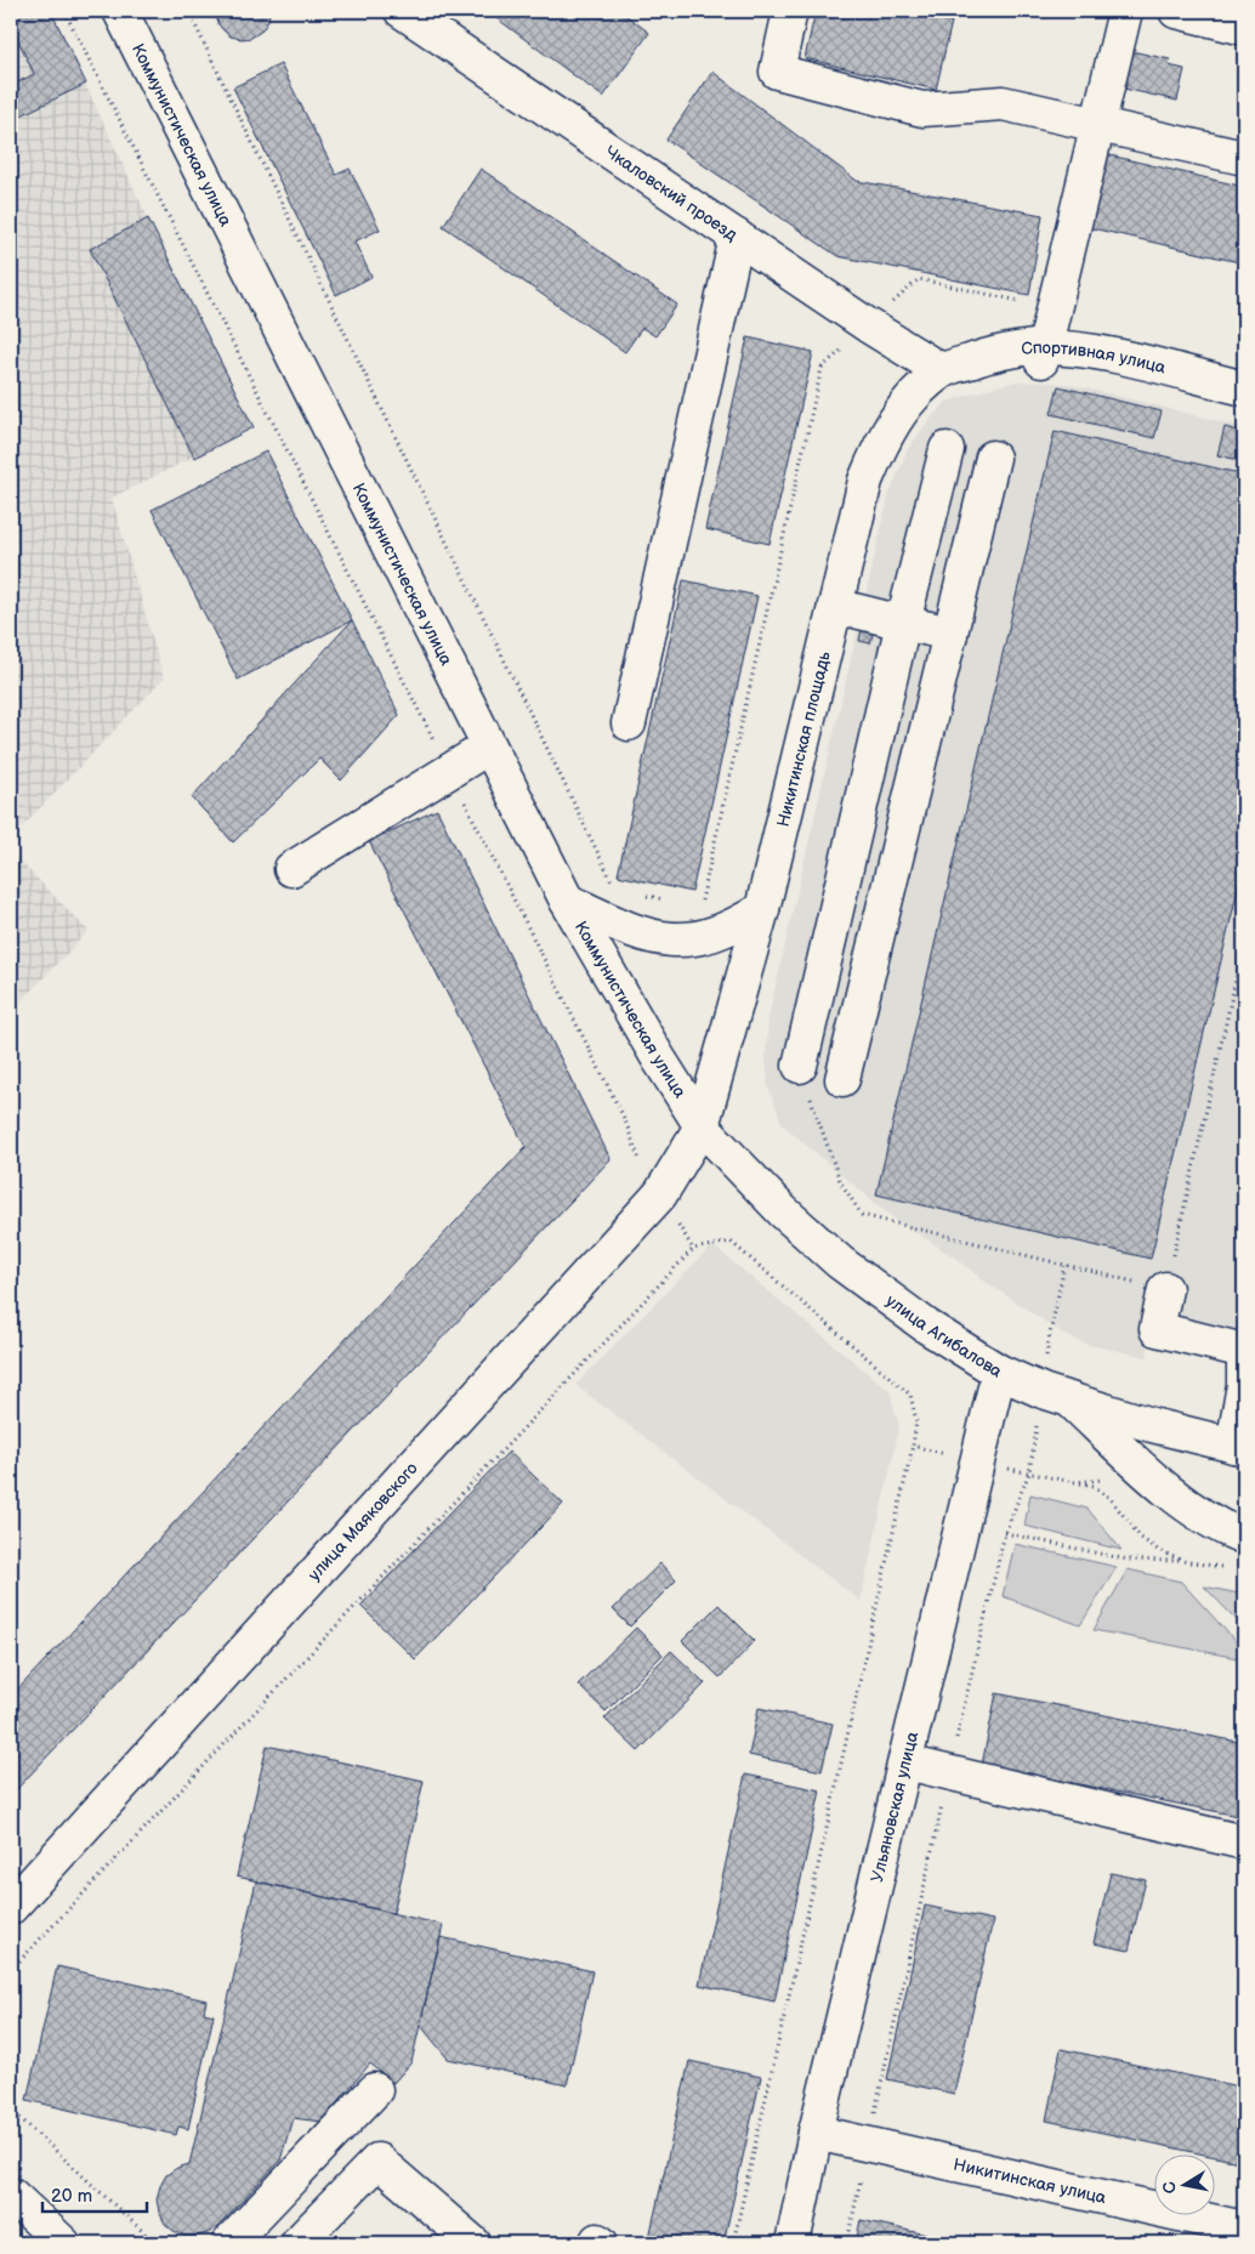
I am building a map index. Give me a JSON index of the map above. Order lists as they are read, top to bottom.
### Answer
{
  "streets": {
    "main road": [
      "Коммунистическая улица",
      "Чкаловский проезд",
      "Спортивная улица",
      "Никитинская площадь",
      "улица Агибалова",
      "улица Маяковского",
      "Ульяновская улица",
      "Никитинская улица"
    ]
  },
  "crossings": [
    ["Коммунистическая улица", "Никитинская площадь"],
    ["Коммунистическая улица", "улица Агибалова"],
    ["Коммунистическая улица", "улица Маяковского"],
    ["Чкаловский проезд", "Спортивная улица"],
    ["Чкаловский проезд", "Никитинская площадь"],
    ["Спортивная улица", "Никитинская площадь"],
    ["Никитинская площадь", "улица Агибалова"],
    ["Никитинская площадь", "улица Маяковского"],
    ["улица Агибалова", "улица Маяковского"],
    ["улица Агибалова", "Ульяновская улица"],
    ["Ульяновская улица", "Никитинская улица"]
  ],
  "scale_bar": "20 m",
  "north": "left"
}
